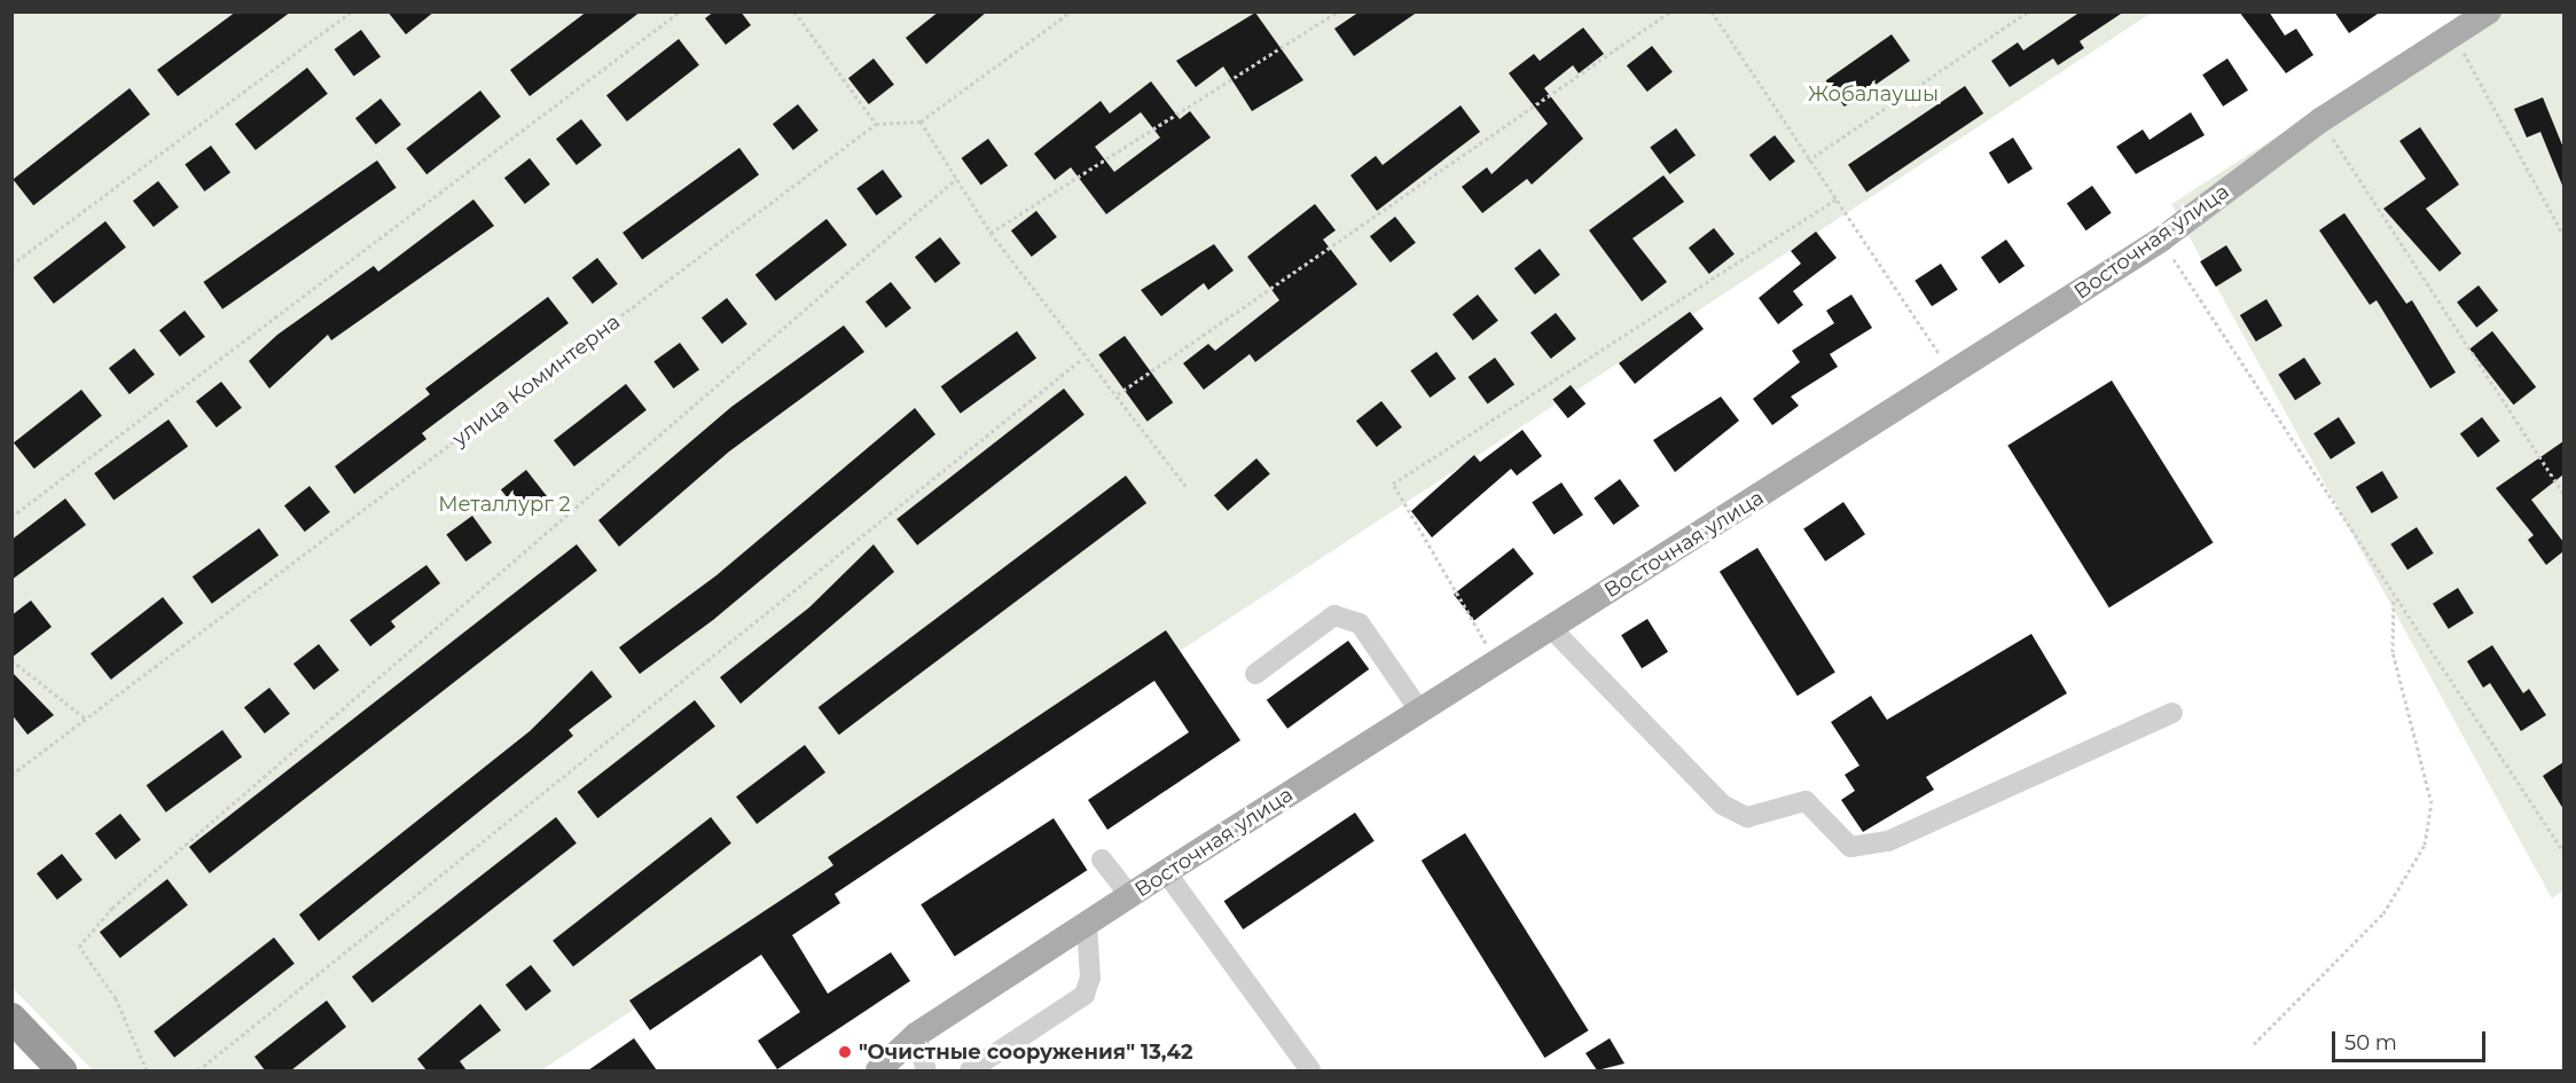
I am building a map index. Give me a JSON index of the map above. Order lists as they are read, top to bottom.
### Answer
{
  "streets": {
    "main road": ["Восточная улица"],
    "path": ["улица Коминтерна"]
  },
  "parks": ["Жобалаушы", "Металлург 2"],
  "places": ["\"Очистные сооружения\" 13,42"],
  "scale_bar": "50 m"
}
